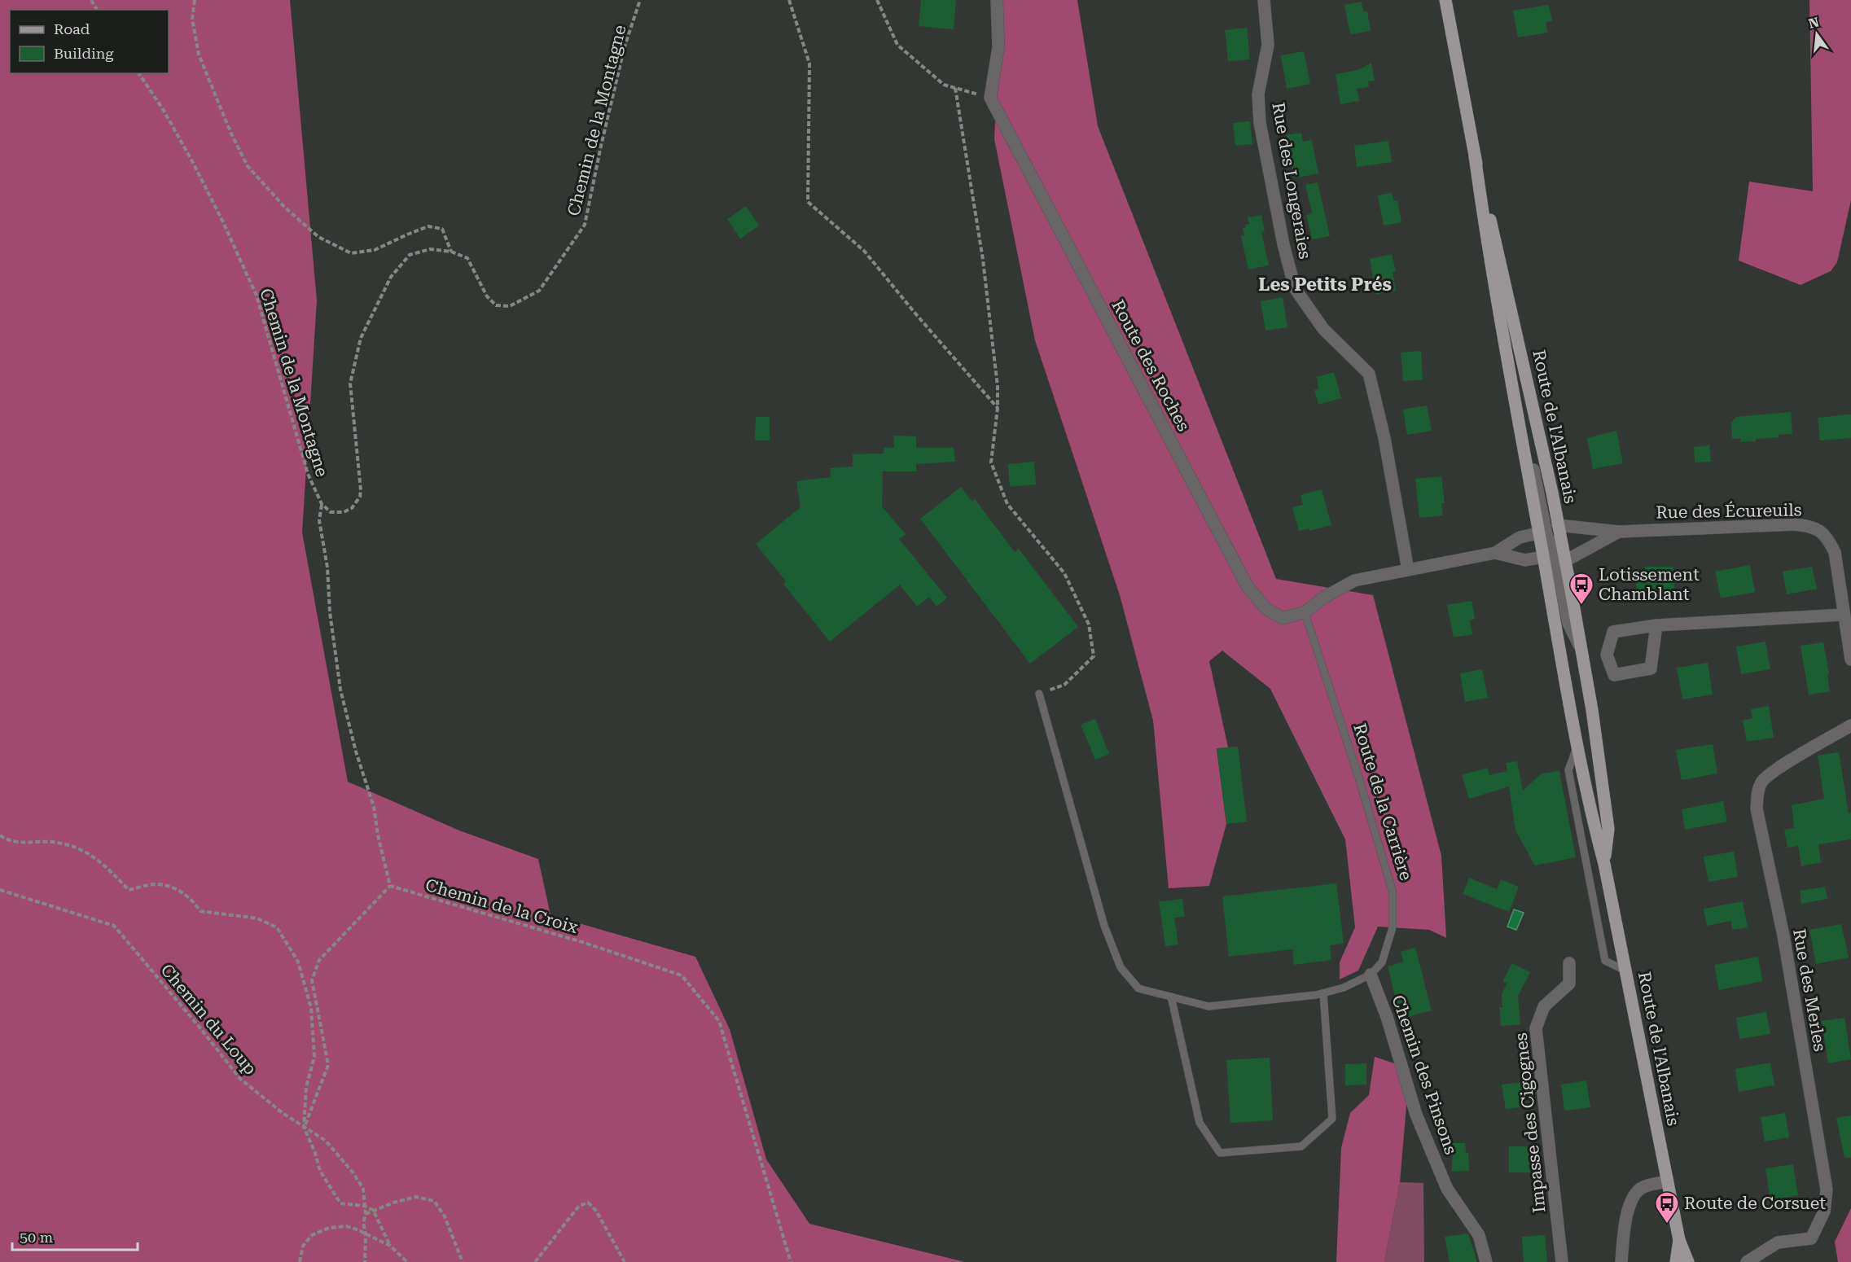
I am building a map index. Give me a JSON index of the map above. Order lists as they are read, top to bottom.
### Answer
{
  "streets": {
    "main road": ["Route de l'Albanais"],
    "street": [
      "Rue des Longeraies",
      "Route des Roches",
      "Rue des Écureuils",
      "Rue des Merles",
      "Chemin des Pinsons",
      "Impasse des Cigognes"
    ],
    "lane": ["Route de la Carrière"],
    "path": ["Chemin de la Montagne", "Chemin de la Croix", "Chemin du Loup"]
  },
  "crossings": [
    ["Route des Roches", "Route de la Carrière"],
    ["Route de l'Albanais", "Rue des Écureuils"],
    ["Route de la Carrière", "Chemin des Pinsons"]
  ],
  "districts": ["Les Petits Prés"],
  "places": {
    "bus stop": ["Lotissement Chamblant", "Route de Corsuet"]
  },
  "legend": ["Road", "Building"],
  "scale_bar": "50 m",
  "north": "top"
}
